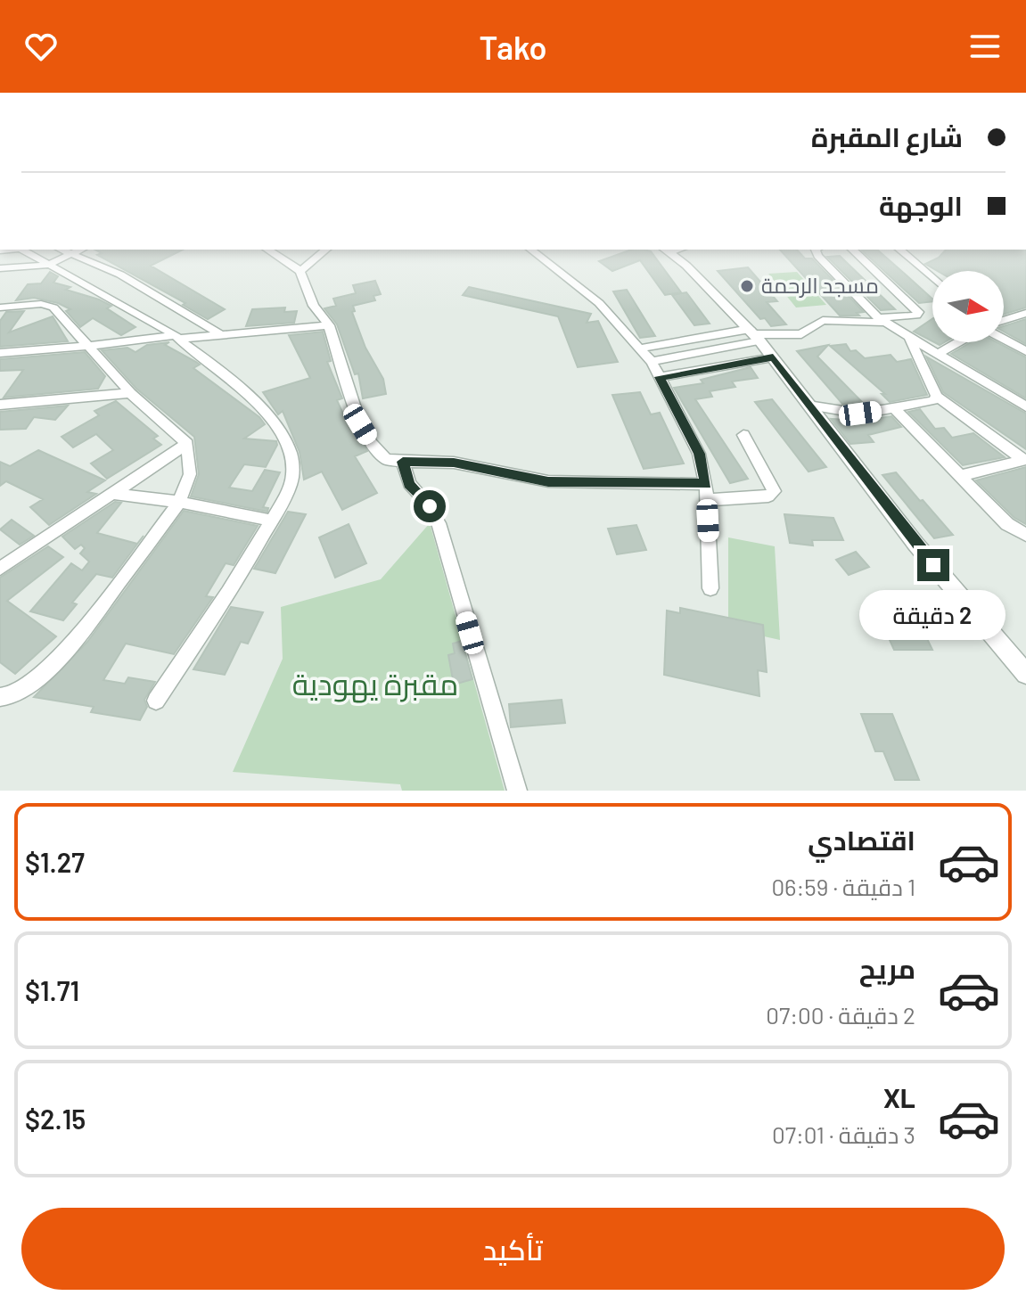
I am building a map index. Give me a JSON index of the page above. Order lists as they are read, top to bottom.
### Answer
{
  "parks": ["مقبرة يهودية"],
  "places": ["مسجد الرحمة"],
  "north": "right",
  "page": {
    "header": "Tako",
    "banner": ["شارع المقبرة", "الوجهة"],
    "bubble": "2 دقيقة",
    "list": [
      {
        "name": "اقتصادي",
        "note": "1 دقيقة · 06:59",
        "value": "$1.27"
      },
      {
        "name": "مريح",
        "note": "2 دقيقة · 07:00",
        "value": "$1.71"
      },
      {
        "name": "XL",
        "note": "3 دقيقة · 07:01",
        "value": "$2.15"
      }
    ],
    "buttons": "تأكيد"
  }
}
